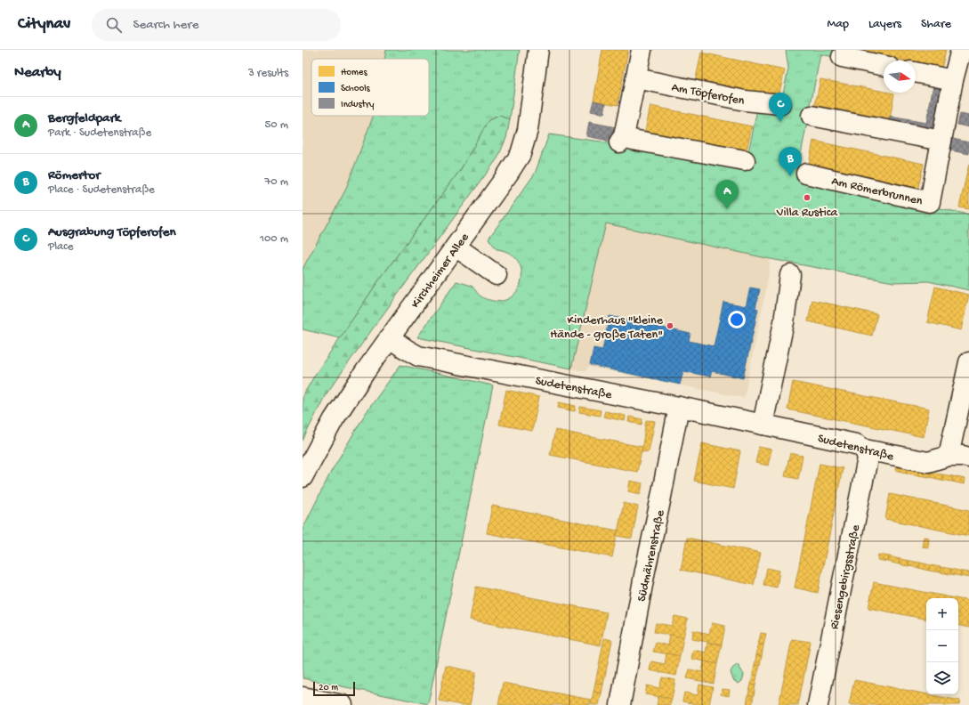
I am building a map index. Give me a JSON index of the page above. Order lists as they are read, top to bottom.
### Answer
{
  "streets": {
    "street": [
      "Am Töpferofen",
      "Am Römerbrunnen",
      "Kirchheimer Allee",
      "Sudetenstraße",
      "Südmährenstraße",
      "Riesengebirgsstraße"
    ]
  },
  "crossings": [
    ["Kirchheimer Allee", "Sudetenstraße"],
    ["Sudetenstraße", "Südmährenstraße"],
    ["Sudetenstraße", "Riesengebirgsstraße"]
  ],
  "places": ["Villa Rustica", "Kinderhaus \"kleine Hände - große Taten\""],
  "legend": ["Homes", "Schools", "Industry"],
  "scale_bar": "20 m",
  "north": "right",
  "page": {
    "header": "Citynav",
    "search": "Search here",
    "nav": ["Map", "Layers", "Share"],
    "heading": ["Nearby", "3 results"],
    "pins": ["C", "B", "A"],
    "list": [
      {
        "mark": "A",
        "name": "Bergfeldpark",
        "note": "Park · Sudetenstraße",
        "value": "50 m"
      },
      {
        "mark": "B",
        "name": "Römertor",
        "note": "Place · Sudetenstraße",
        "value": "70 m"
      },
      {
        "mark": "C",
        "name": "Ausgrabung Töpferofen",
        "note": "Place",
        "value": "100 m"
      }
    ],
    "map_buttons": ["+", "−"],
    "scale": "20 m"
  }
}
